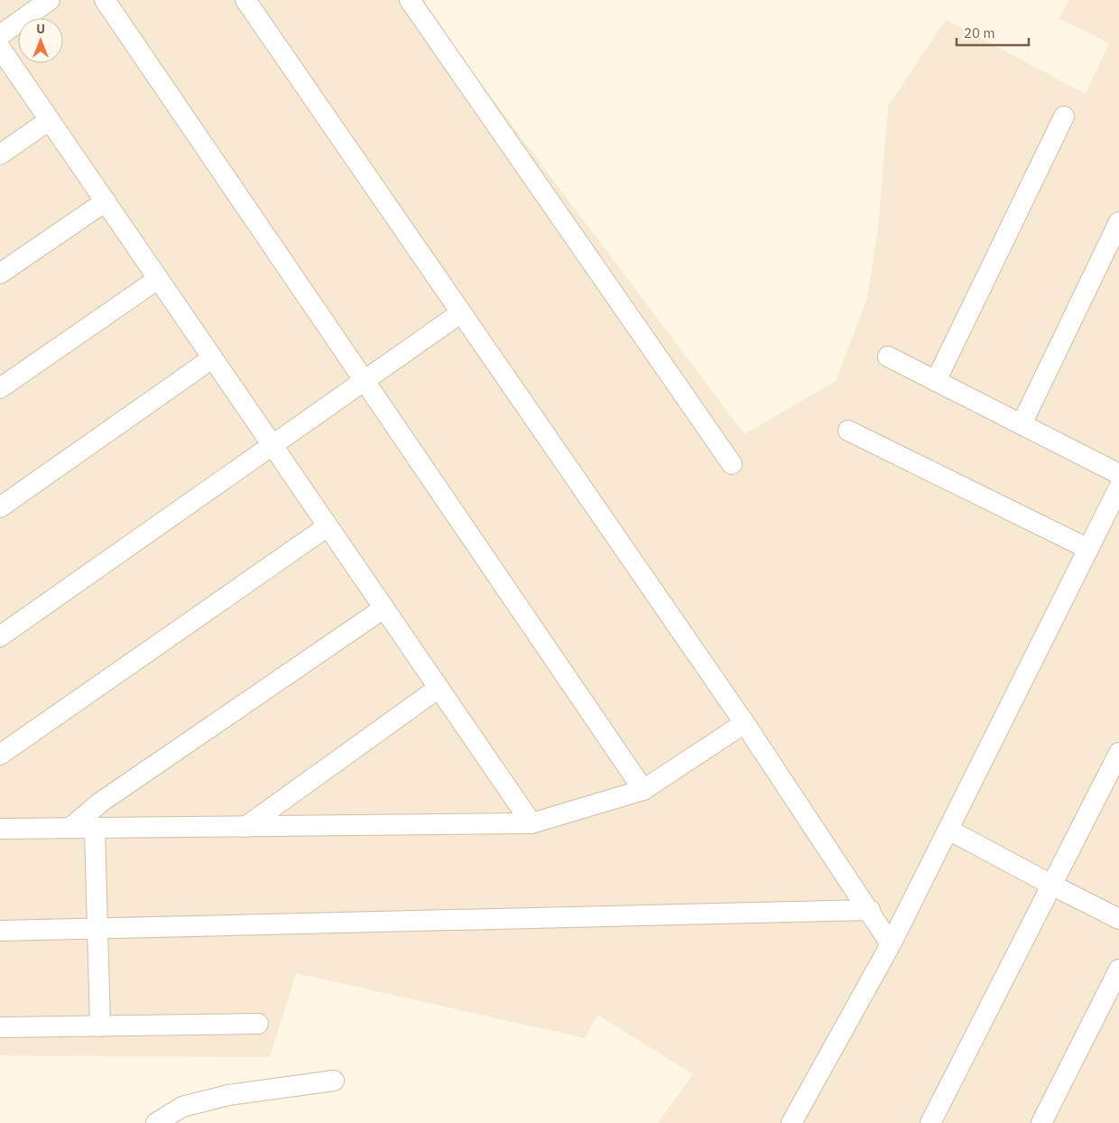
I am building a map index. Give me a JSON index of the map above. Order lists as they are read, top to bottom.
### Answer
{
  "scale_bar": "20 m",
  "north": "top"
}
